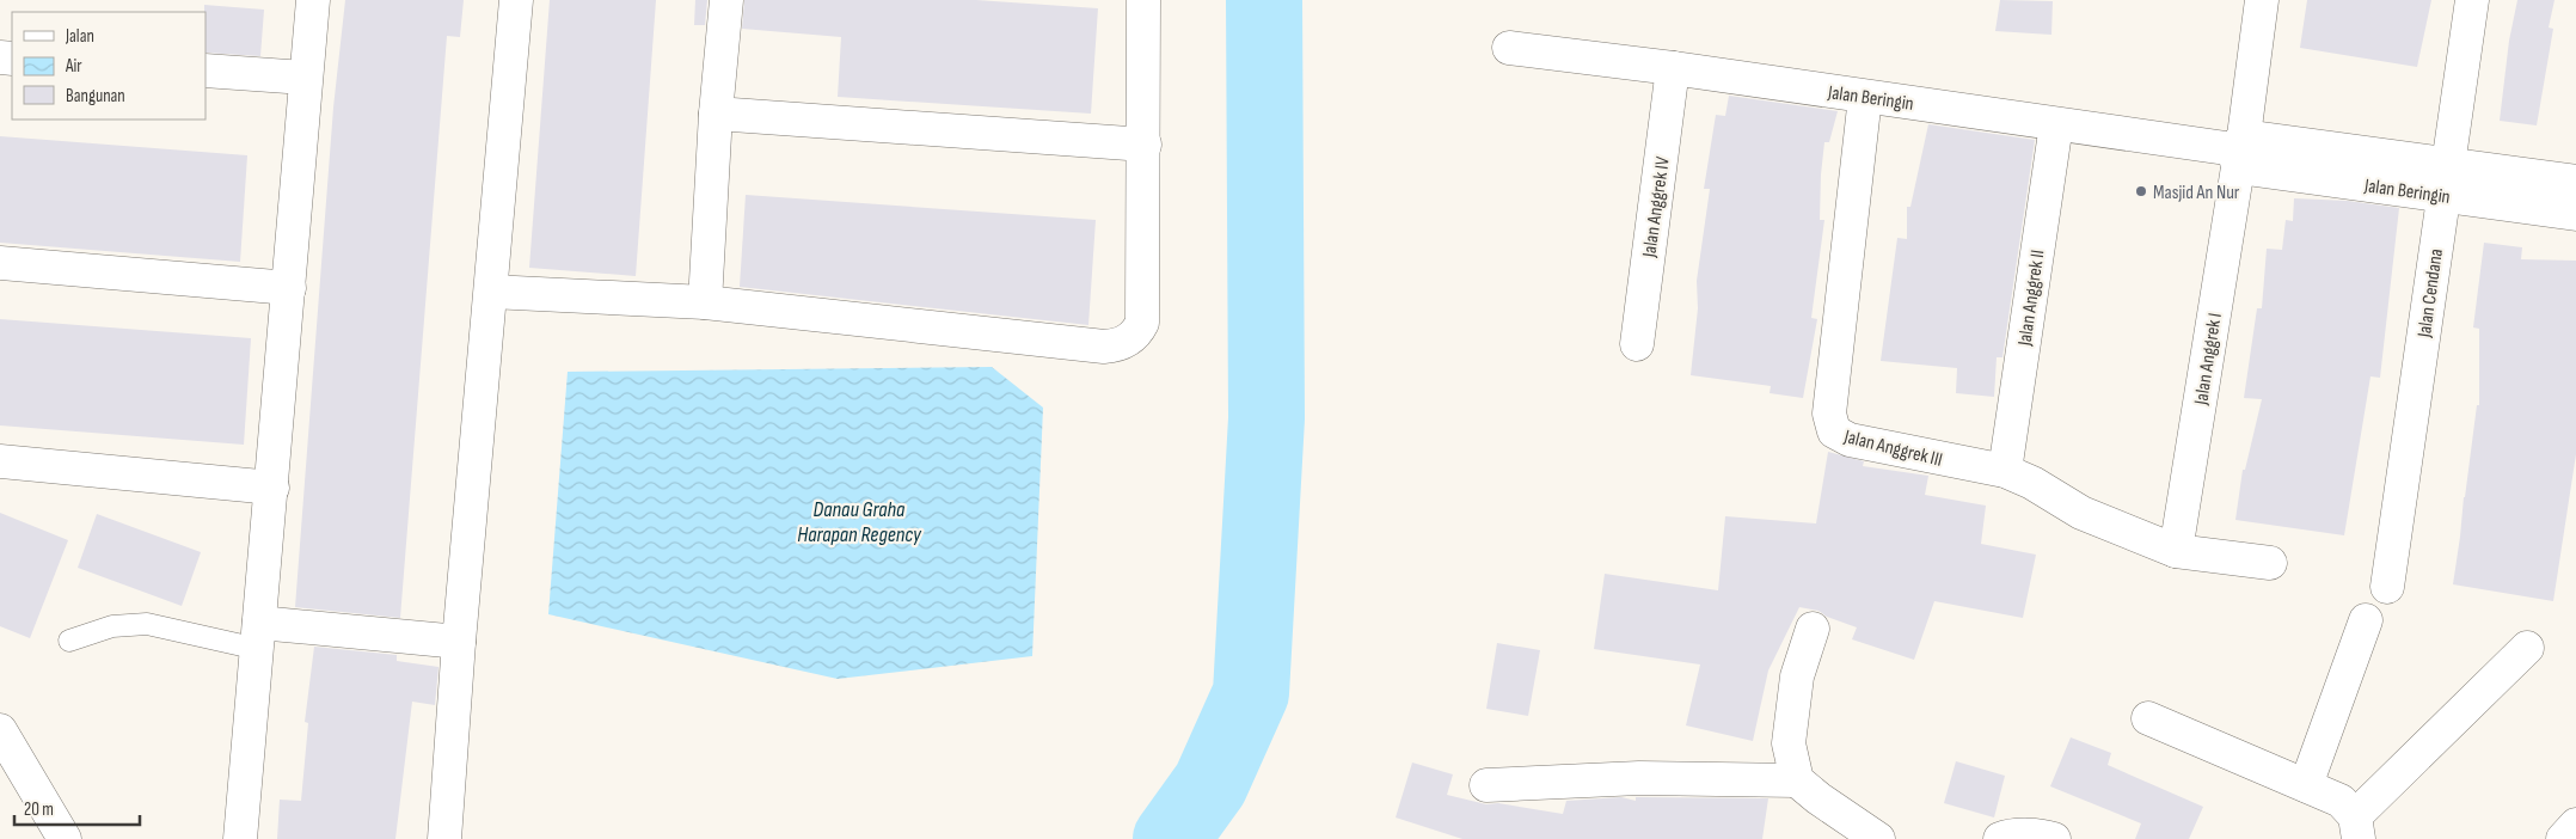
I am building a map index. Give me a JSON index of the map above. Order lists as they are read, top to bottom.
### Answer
{
  "streets": {
    "street": [
      "Jalan Beringin",
      "Jalan Anggrek IV",
      "Jalan Cendana",
      "Jalan Anggrek II",
      "Jalan Anggrek I",
      "Jalan Anggrek III"
    ]
  },
  "crossings": [
    ["Jalan Beringin", "Jalan Anggrek IV"],
    ["Jalan Beringin", "Jalan Cendana"],
    ["Jalan Beringin", "Jalan Anggrek II"],
    ["Jalan Beringin", "Jalan Anggrek I"],
    ["Jalan Beringin", "Jalan Anggrek III"],
    ["Jalan Anggrek II", "Jalan Anggrek III"],
    ["Jalan Anggrek I", "Jalan Anggrek III"]
  ],
  "water": ["Danau Graha Harapan Regency"],
  "places": ["Masjid An Nur"],
  "legend": ["Jalan", "Air", "Bangunan"],
  "scale_bar": "20 m"
}
